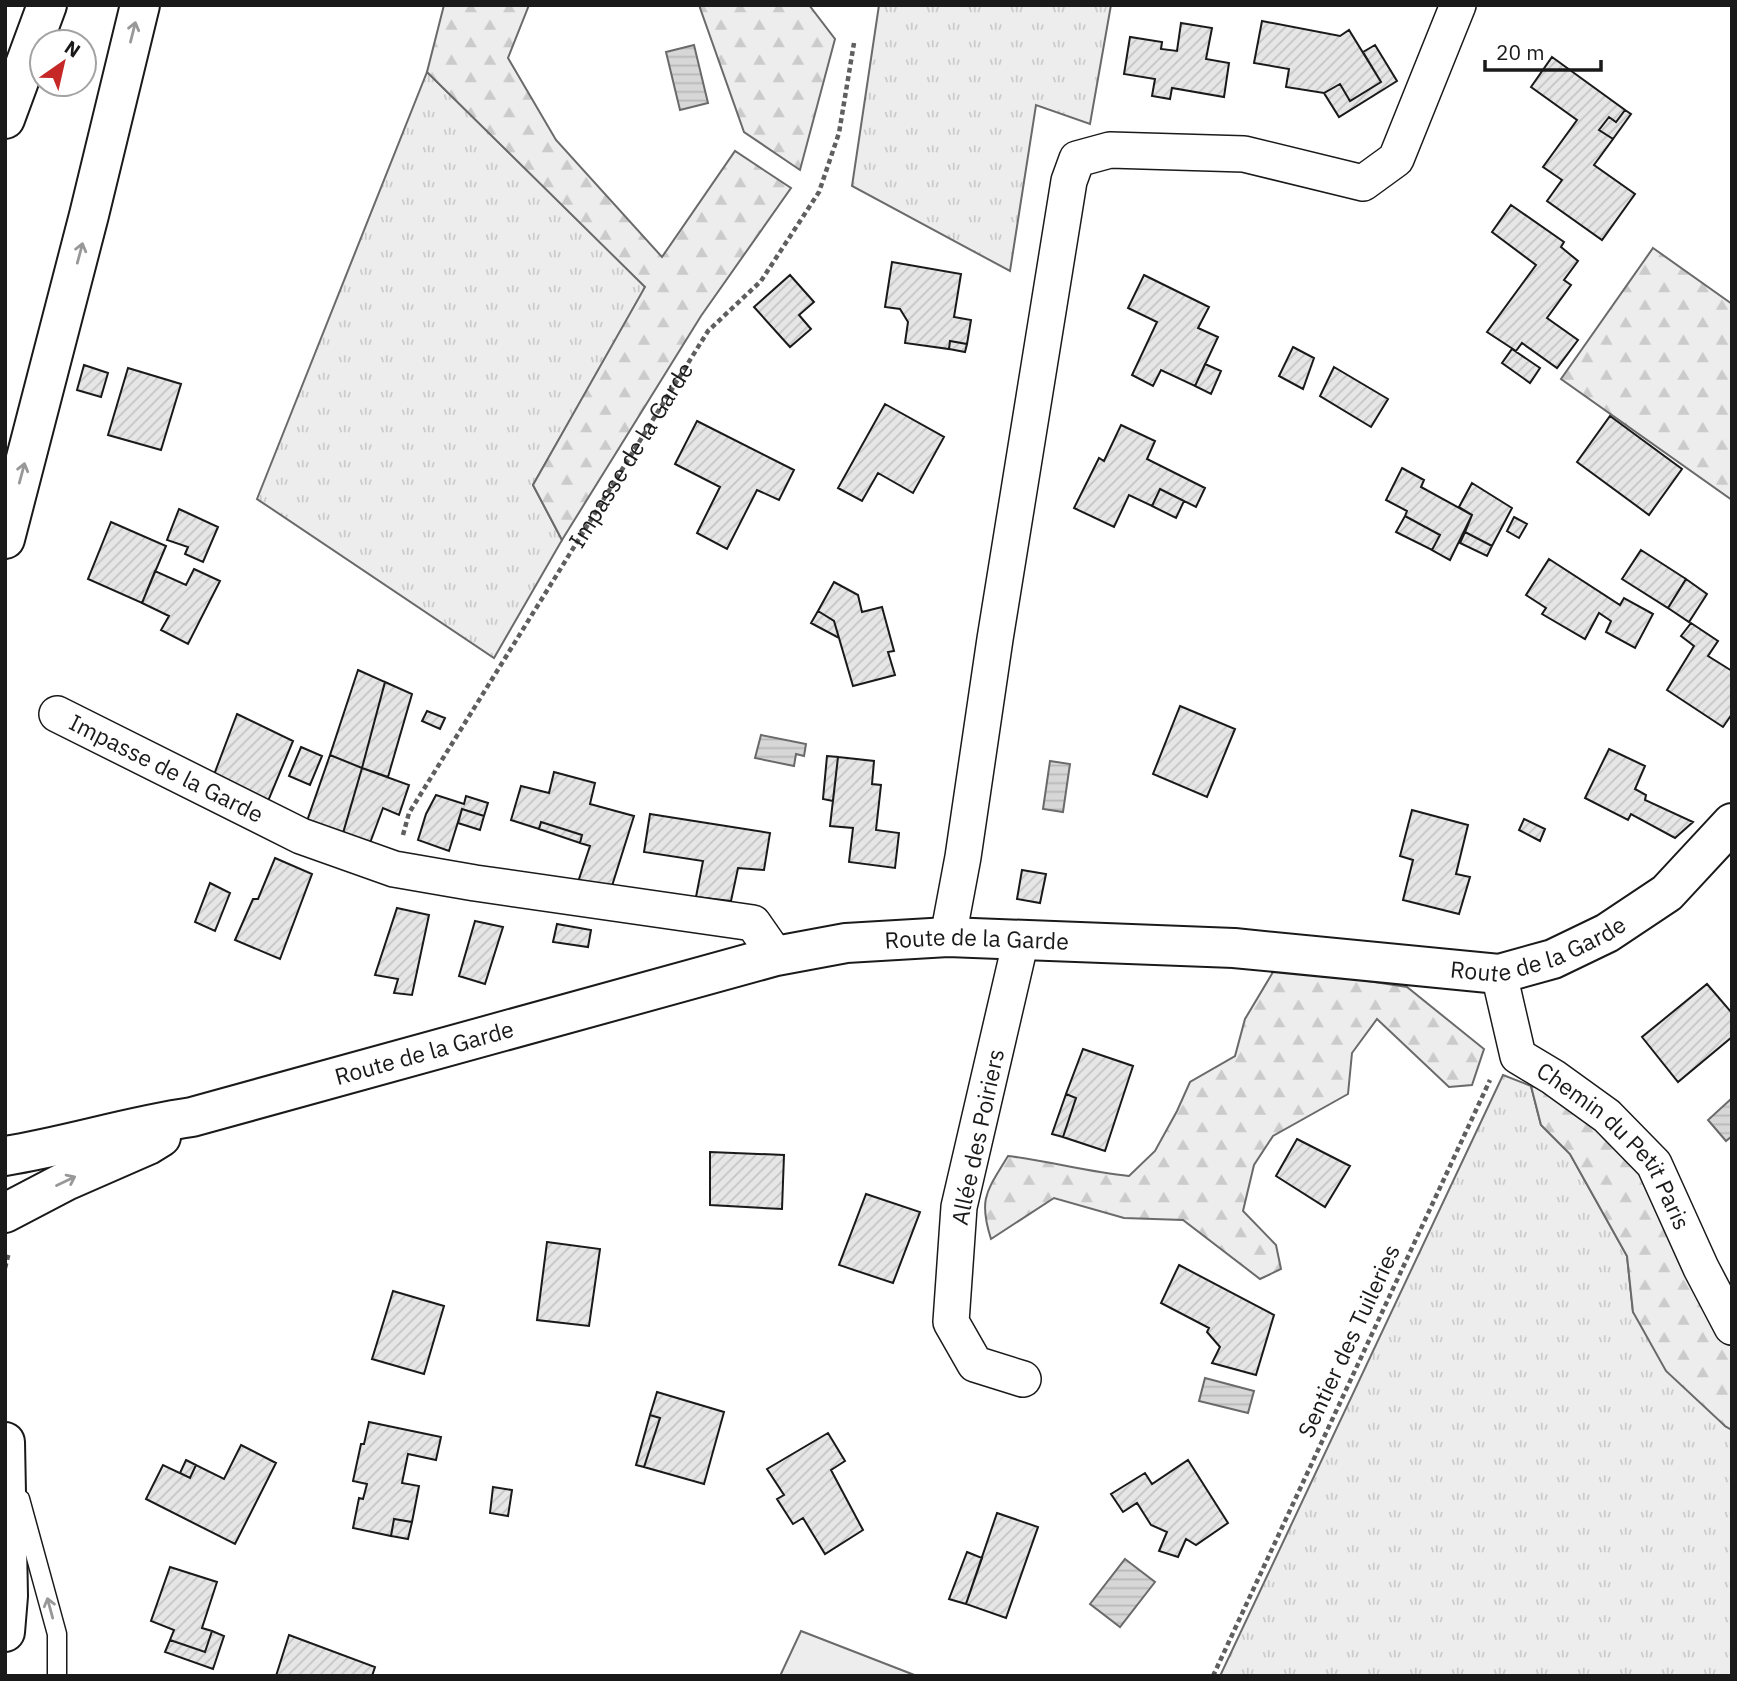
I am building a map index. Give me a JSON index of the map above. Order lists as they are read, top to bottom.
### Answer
{
  "streets": {
    "main road": ["Route de la Garde"],
    "street": ["Impasse de la Garde", "Allée des Poiriers", "Chemin du Petit Paris"],
    "path": ["Sentier des Tuileries"]
  },
  "crossings": [
    ["Impasse de la Garde", "Route de la Garde"],
    ["Route de la Garde", "Allée des Poiriers"],
    ["Route de la Garde", "Chemin du Petit Paris"],
    ["Chemin du Petit Paris", "Sentier des Tuileries"]
  ],
  "scale_bar": "20 m",
  "north": "top right"
}
